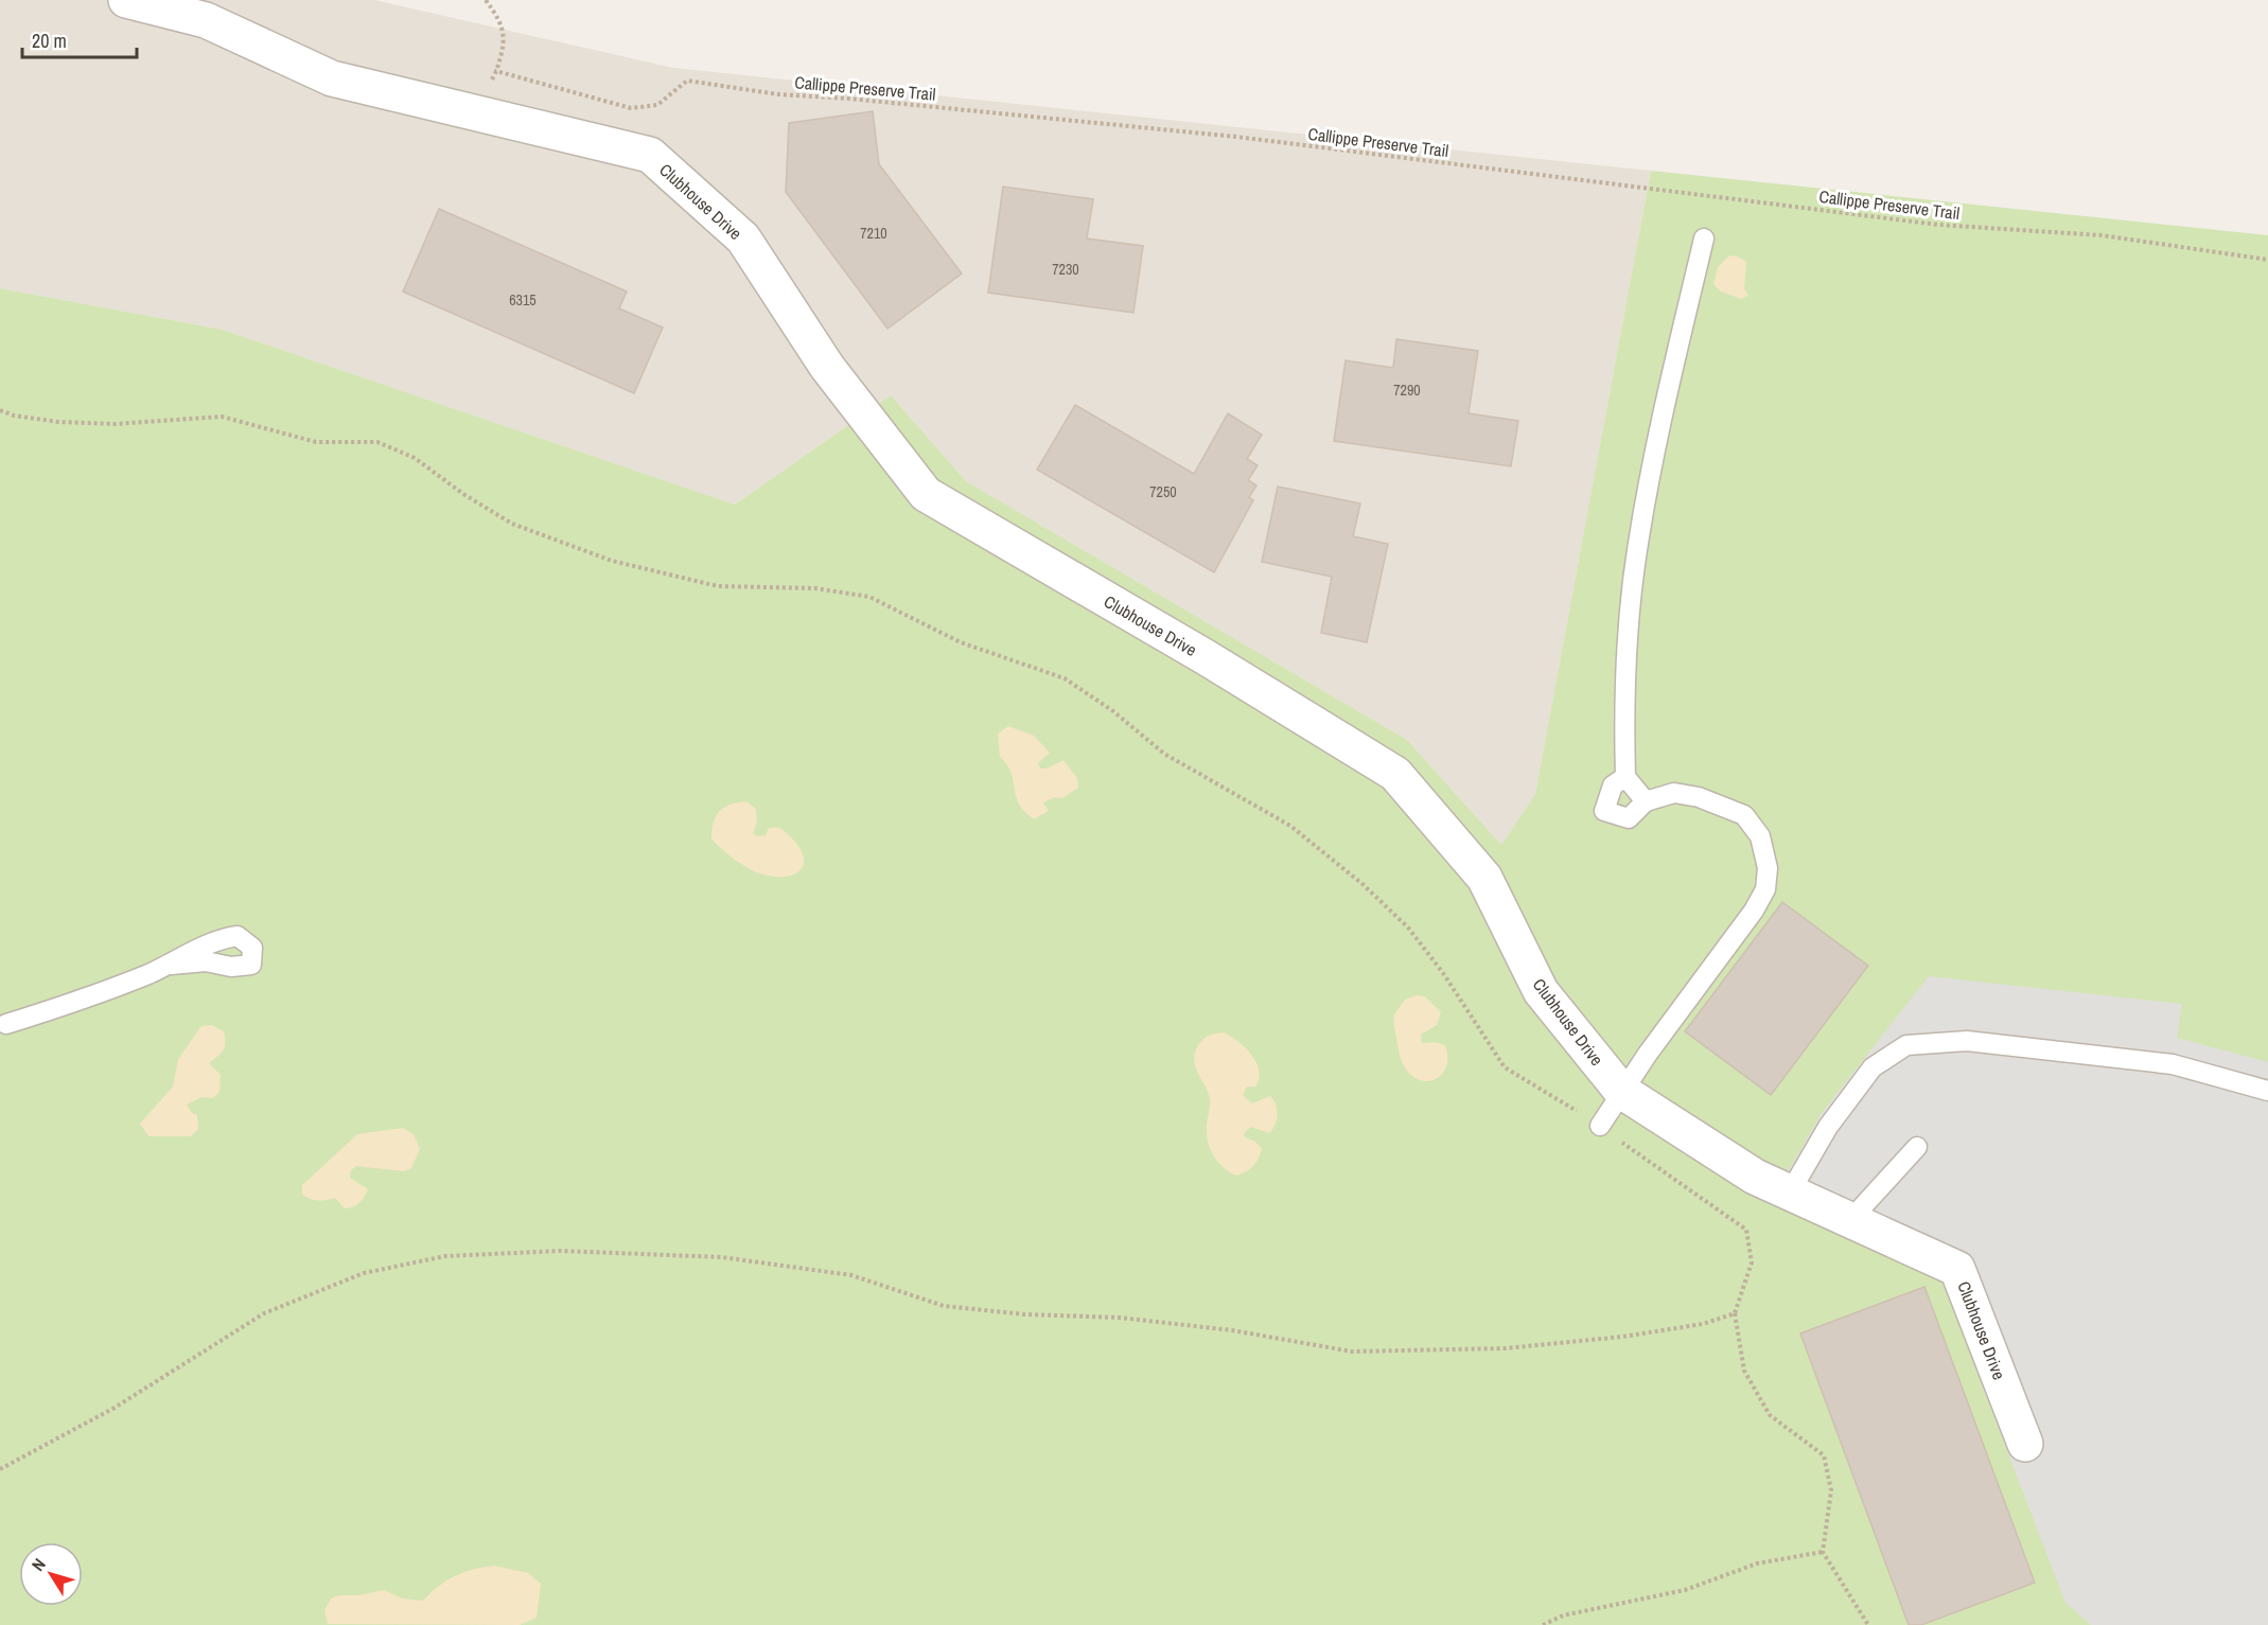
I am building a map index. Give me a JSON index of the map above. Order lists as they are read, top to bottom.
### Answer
{
  "streets": {
    "street": ["Clubhouse Drive"],
    "path": ["Callippe Preserve Trail"]
  },
  "house_numbers": [
    "7210",
    "7230",
    "6315",
    "7290",
    "7250"
  ],
  "scale_bar": "20 m",
  "north": "top left"
}
